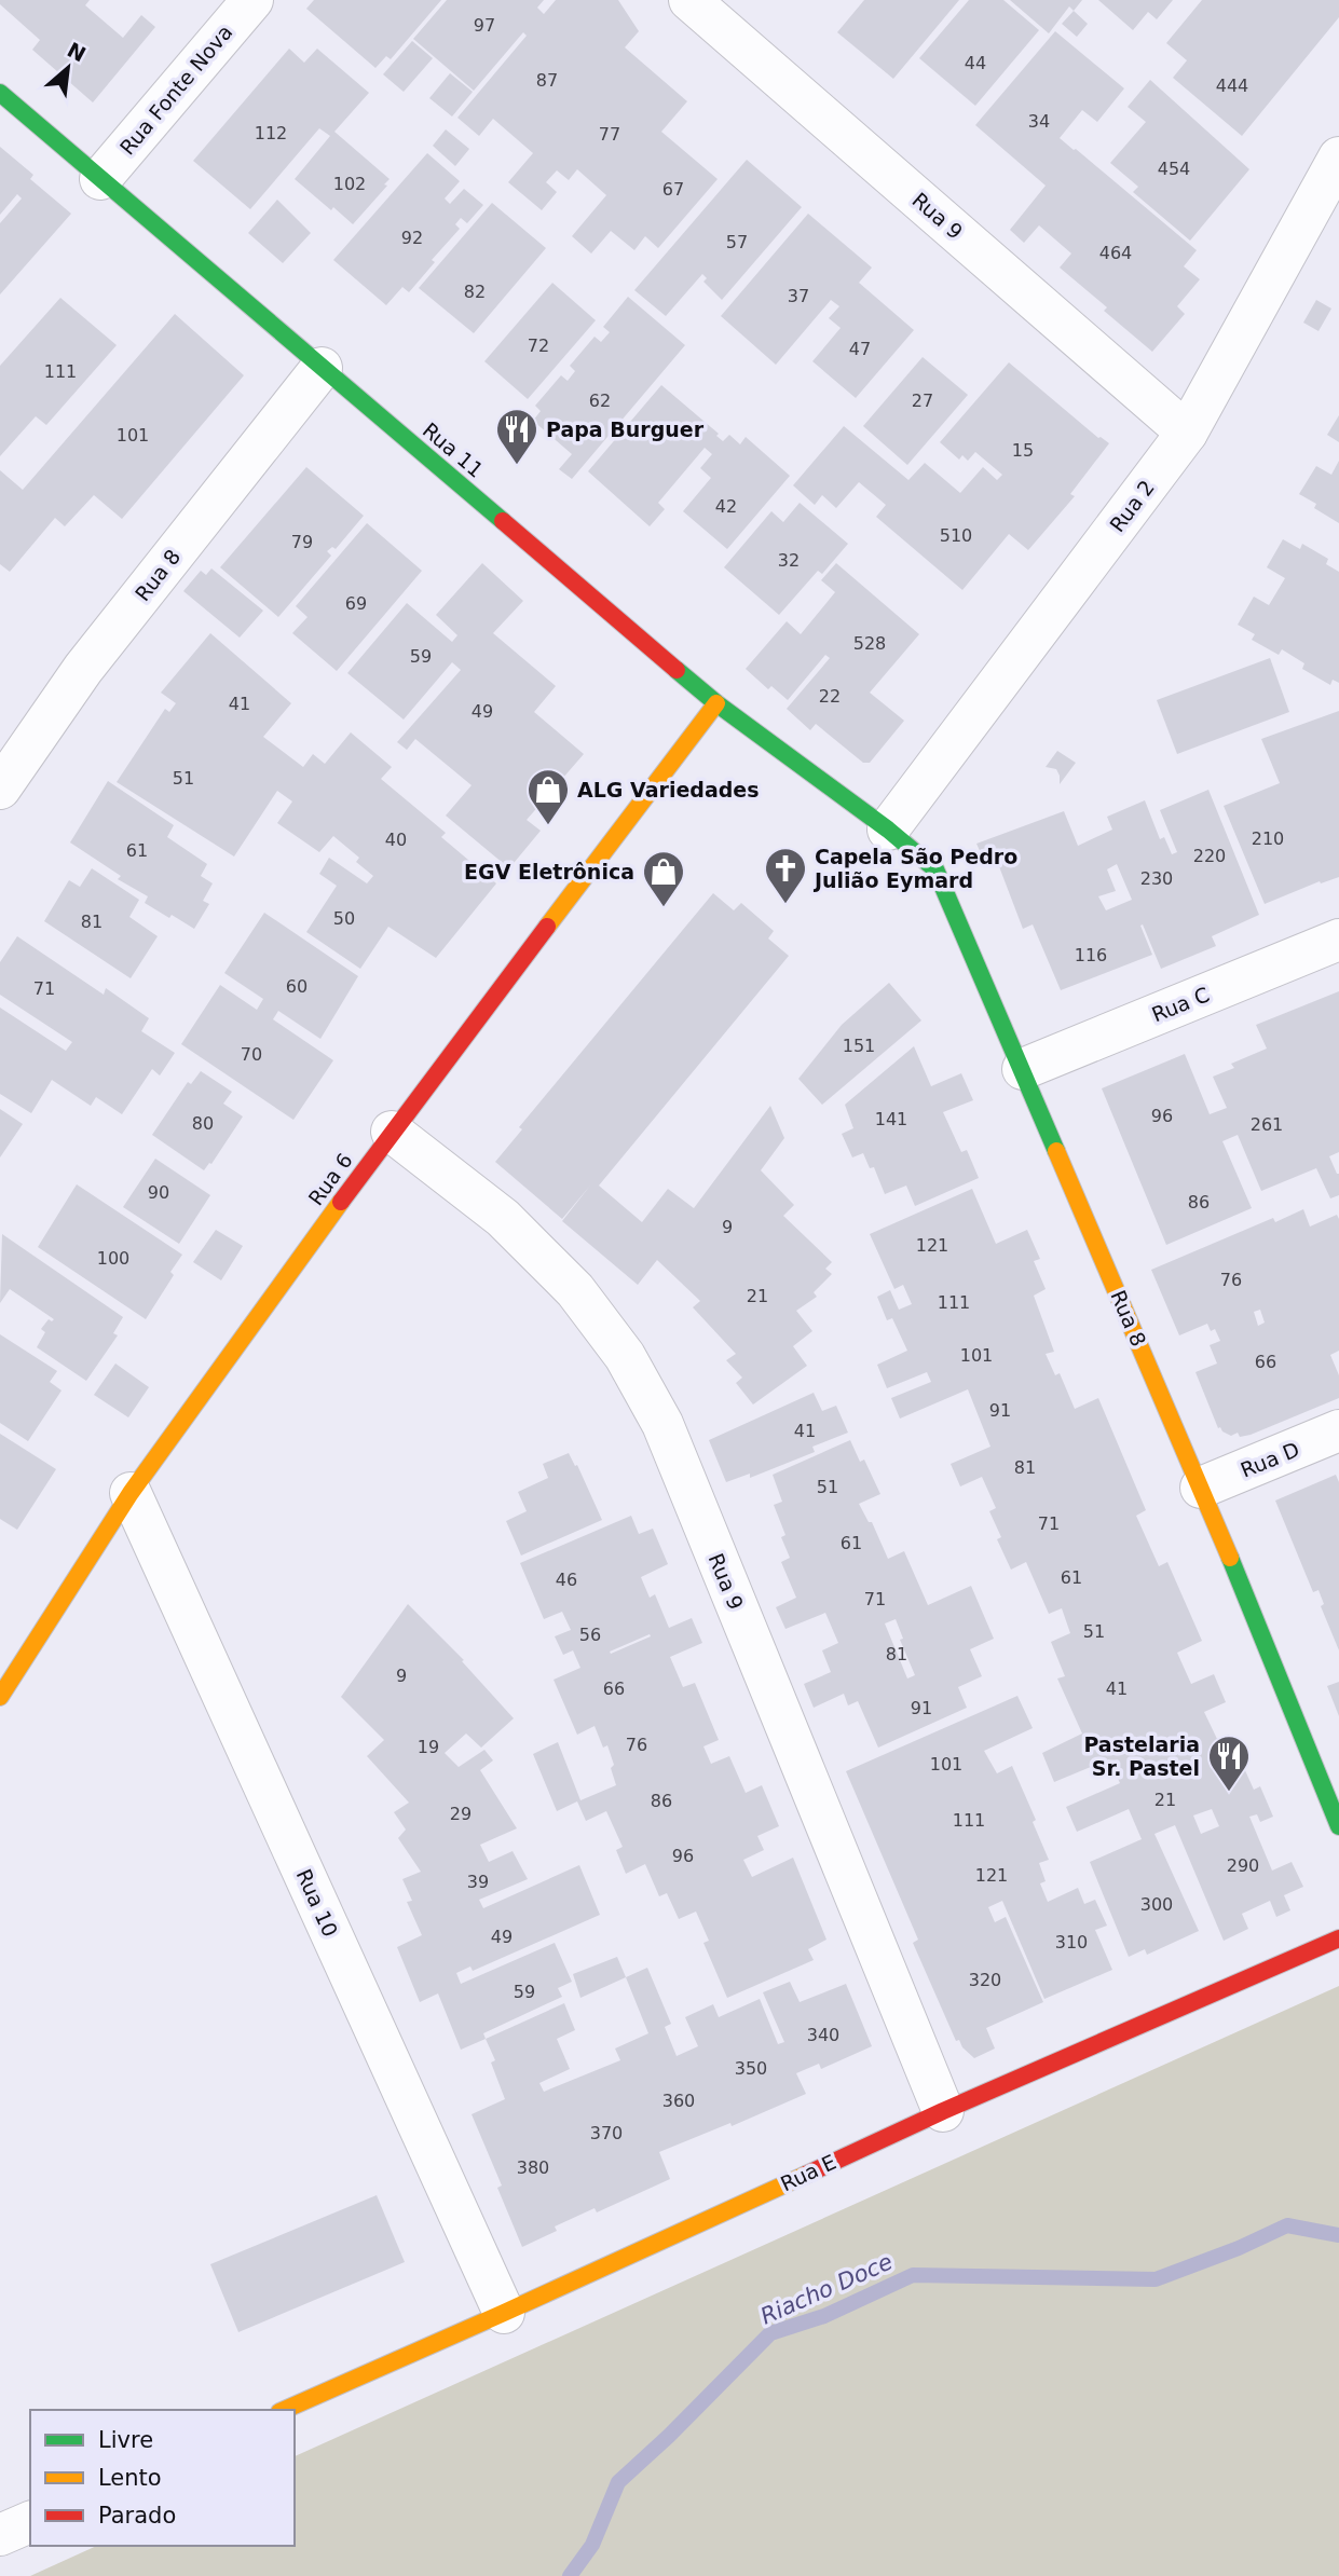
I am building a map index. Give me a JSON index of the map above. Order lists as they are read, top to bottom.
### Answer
{
  "streets": {
    "street": [
      "Rua Fonte Nova",
      "Rua 9",
      "Rua 11",
      "Rua 2",
      "Rua 8",
      "Rua C",
      "Rua 6",
      "Rua D",
      "Rua 10",
      "Rua E"
    ]
  },
  "crossings": [
    ["Rua Fonte Nova", "Rua 11"],
    ["Rua 9", "Rua 2"],
    ["Rua 9", "Rua 6"],
    ["Rua 9", "Rua E"],
    ["Rua 11", "Rua 2"],
    ["Rua 11", "Rua 8"],
    ["Rua 11", "Rua 6"],
    ["Rua 2", "Rua 8"],
    ["Rua 8", "Rua C"],
    ["Rua 8", "Rua D"],
    ["Rua 6", "Rua 10"],
    ["Rua 10", "Rua E"]
  ],
  "water": ["Riacho Doce"],
  "places": {
    "restaurant": ["Papa Burguer", "Pastelaria Sr. Pastel"],
    "shop": ["ALG Variedades", "EGV Eletrônica"],
    "church": ["Capela São Pedro Julião Eymard"]
  },
  "house_numbers": [
    "97",
    "44",
    "87",
    "444",
    "34",
    "112",
    "77",
    "454",
    "102",
    "67",
    "92",
    "57",
    "464",
    "82",
    "37",
    "72",
    "47",
    "111",
    "62",
    "27",
    "101",
    "15",
    "42",
    "510",
    "79",
    "32",
    "69",
    "528",
    "59",
    "22",
    "41",
    "49",
    "51",
    "210",
    "40",
    "61",
    "220",
    "230",
    "50",
    "81",
    "116",
    "60",
    "71",
    "151",
    "70",
    "96",
    "141",
    "80",
    "261",
    "90",
    "86",
    "9",
    "121",
    "100",
    "76",
    "21",
    "111",
    "101",
    "66",
    "91",
    "41",
    "81",
    "51",
    "71",
    "61",
    "61",
    "46",
    "71",
    "51",
    "56",
    "81",
    "9",
    "66",
    "41",
    "91",
    "76",
    "19",
    "101",
    "21",
    "86",
    "29",
    "111",
    "96",
    "290",
    "121",
    "39",
    "300",
    "49",
    "310",
    "320",
    "59",
    "340",
    "350",
    "360",
    "370",
    "380"
  ],
  "legend": ["Livre", "Lento", "Parado"],
  "north": "top right"
}
